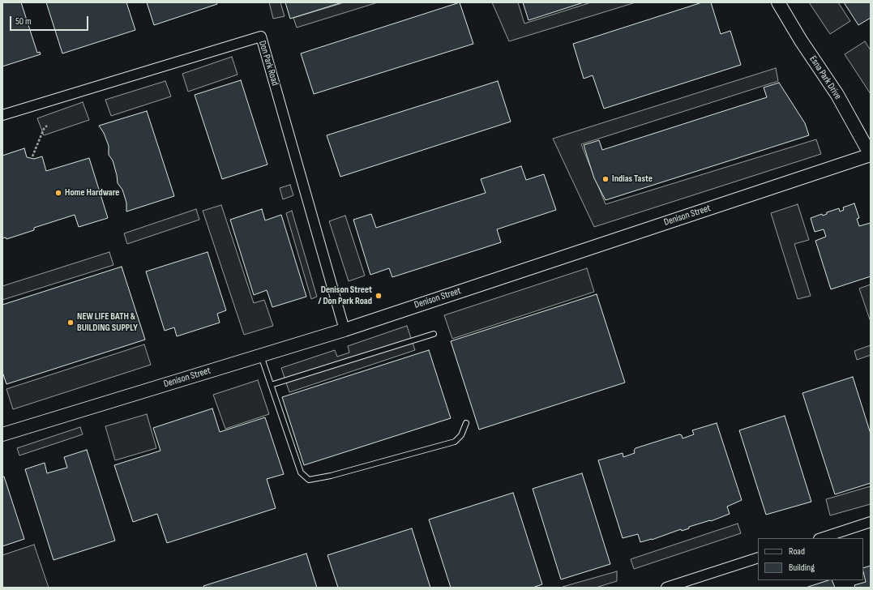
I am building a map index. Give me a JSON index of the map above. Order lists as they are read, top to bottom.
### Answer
{
  "streets": {
    "street": ["Don Park Road", "Esna Park Drive", "Denison Street"]
  },
  "crossings": [
    ["Don Park Road", "Denison Street"],
    ["Esna Park Drive", "Denison Street"]
  ],
  "places": [
    "Indias Taste",
    "Home Hardware",
    "Denison Street / Don Park Road",
    "NEW LIFE BATH & BUILDING SUPPLY"
  ],
  "legend": ["Road", "Building"],
  "scale_bar": "50 m"
}
